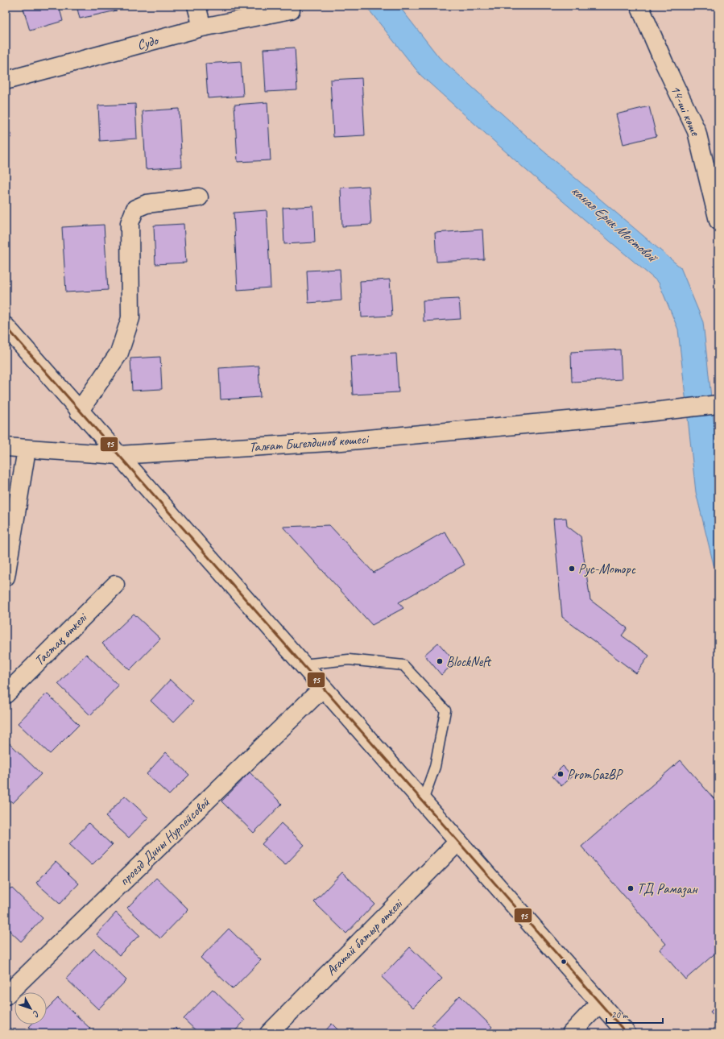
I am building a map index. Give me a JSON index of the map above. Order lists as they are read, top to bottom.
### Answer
{
  "streets": {
    "street": [
      "Судо",
      "14-ші көше",
      "Талғат Бигелдинов көшесі",
      "Тастақ өткелі",
      "проезд Дины Нурпейсовой",
      "Ағатай батыр өткелі"
    ]
  },
  "water": ["канал Ерик Мостовой"],
  "places": [
    "Рус-Моторс",
    "BlockNeft",
    "PromGazBP",
    "ТД Рамазан"
  ],
  "lines": ["transit line 95"],
  "scale_bar": "20 m",
  "north": "bottom right"
}
